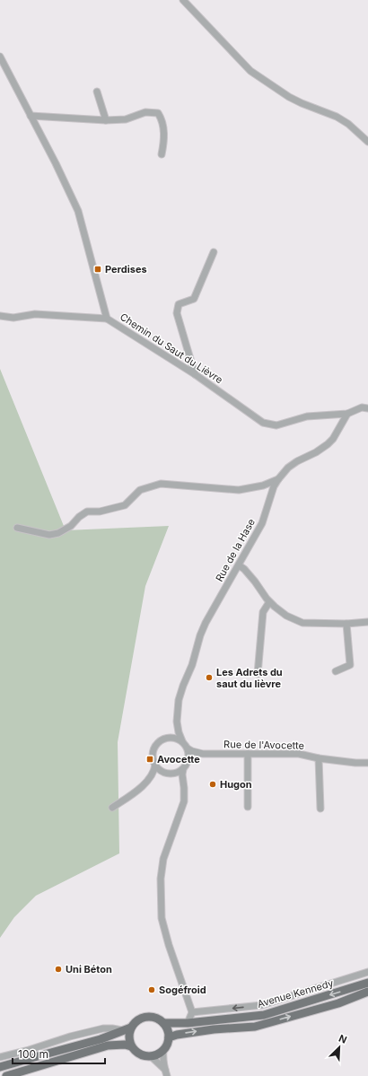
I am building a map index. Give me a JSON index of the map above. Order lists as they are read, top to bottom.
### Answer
{
  "streets": {
    "main road": ["Avenue Kennedy"],
    "street": ["Chemin du Saut du Lièvre", "Rue de la Hase", "Rue de l'Avocette"]
  },
  "crossings": [
    ["Chemin du Saut du Lièvre", "Rue de la Hase"]
  ],
  "places": {
    "transit": ["Perdises", "Avocette"],
    "other": [
      "Les Adrets du saut du lièvre",
      "Hugon",
      "Uni Béton",
      "Sogéfroid"
    ]
  },
  "scale_bar": "100 m",
  "north": "top right"
}
